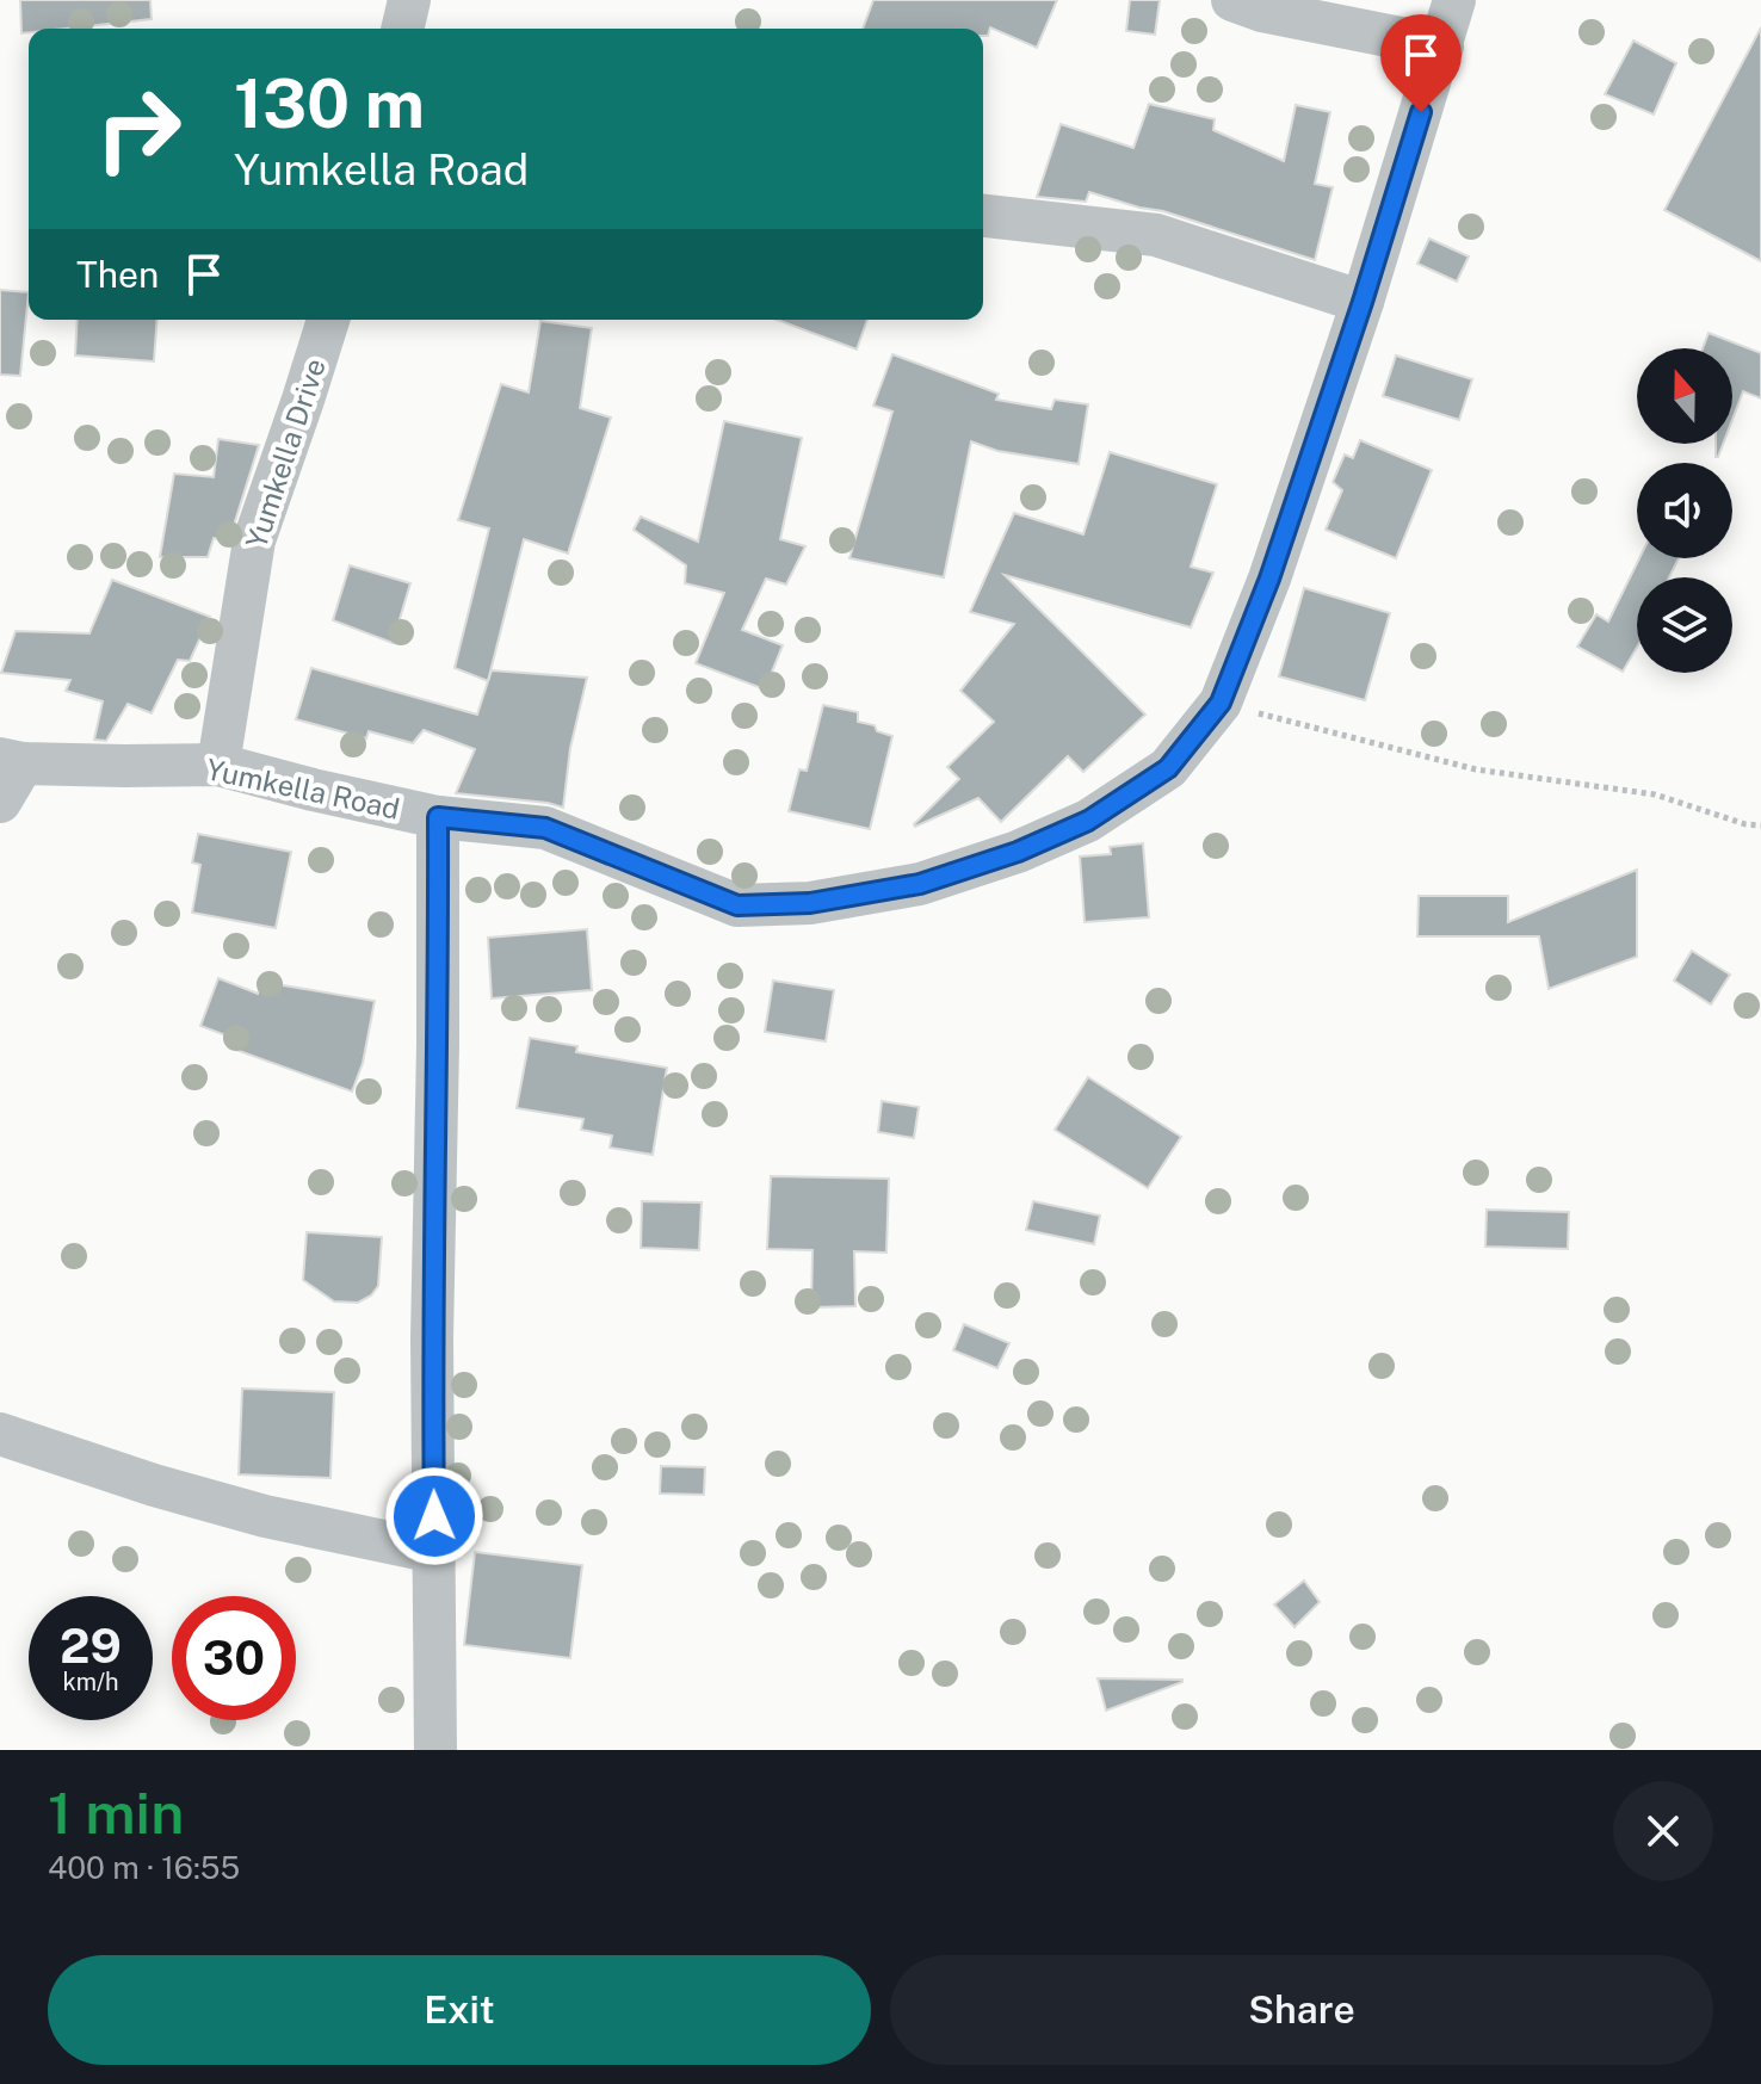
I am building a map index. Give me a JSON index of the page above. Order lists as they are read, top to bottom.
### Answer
{
  "streets": {
    "street": ["Yumkella Drive", "Yumkella Road"]
  },
  "crossings": [
    ["Yumkella Drive", "Yumkella Road"]
  ],
  "north": "top",
  "page": {
    "turn": ["130 m", "Yumkella Road"],
    "then": "Then",
    "speed": "29 km/h",
    "limit": "30",
    "heading": ["1 min", "400 m · 16:55"],
    "buttons": ["Exit", "Share"]
  }
}
